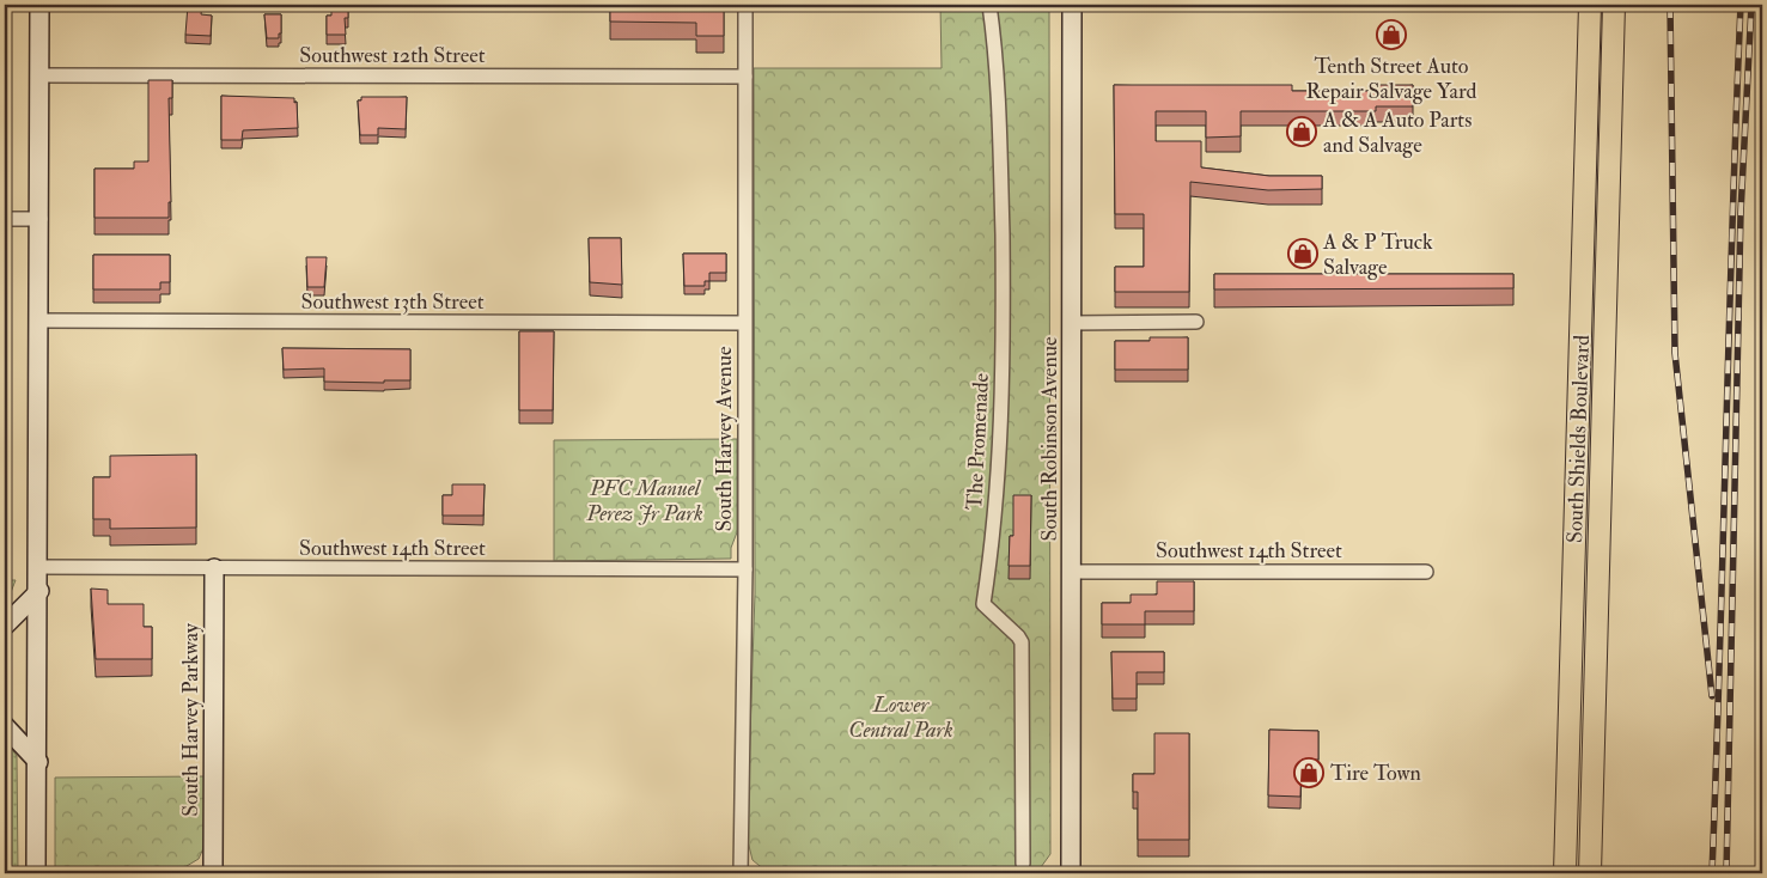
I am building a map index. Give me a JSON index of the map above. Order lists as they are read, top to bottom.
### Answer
{
  "streets": {
    "main road": ["South Robinson Avenue", "South Shields Boulevard", "South Harvey Parkway"],
    "street": [
      "Southwest 12th Street",
      "Southwest 13th Street",
      "South Harvey Avenue",
      "The Promenade",
      "Southwest 14th Street"
    ]
  },
  "crossings": [
    ["Southwest 12th Street", "South Harvey Avenue"],
    ["Southwest 13th Street", "South Harvey Avenue"],
    ["South Harvey Avenue", "Southwest 14th Street"],
    ["South Robinson Avenue", "Southwest 14th Street"],
    ["Southwest 14th Street", "South Harvey Parkway"]
  ],
  "parks": ["PFC Manuel Perez Jr Park", "Lower Central Park"],
  "places": {
    "shop": [
      "Tenth Street Auto Repair Salvage Yard",
      "A & A Auto Parts and Salvage",
      "A & P Truck Salvage",
      "Tire Town"
    ]
  }
}
